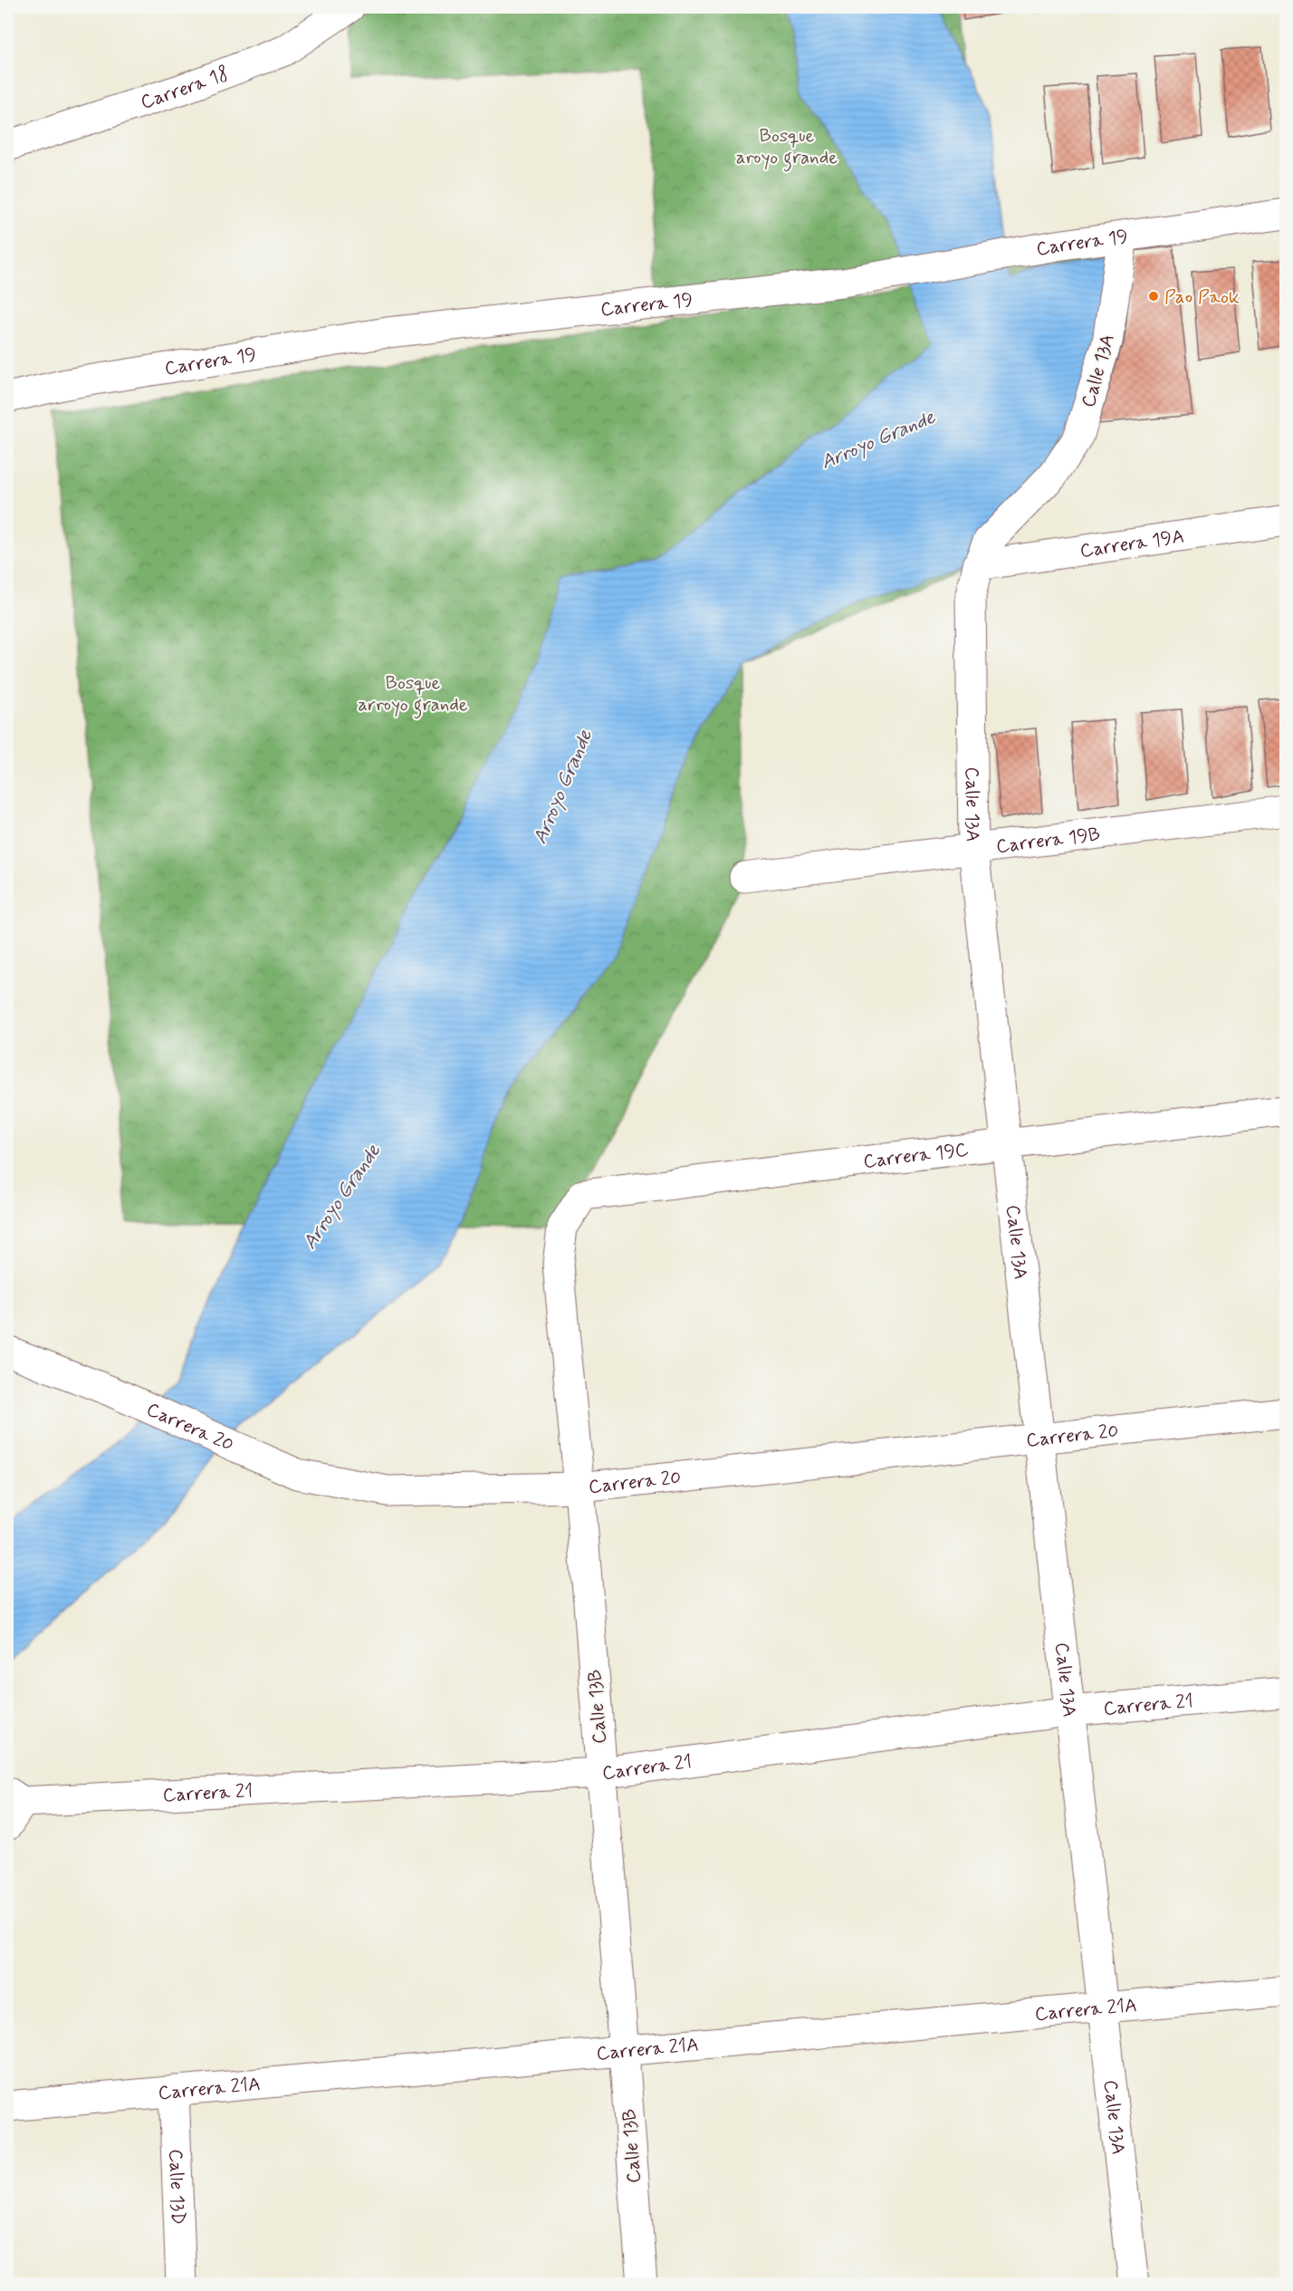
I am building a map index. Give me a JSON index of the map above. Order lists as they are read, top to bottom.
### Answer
{
  "streets": {
    "street": [
      "Carrera 18",
      "Carrera 19",
      "Calle 13A",
      "Carrera 19A",
      "Carrera 19B",
      "Carrera 19C",
      "Carrera 20",
      "Carrera 21",
      "Calle 13B",
      "Carrera 21A",
      "Calle 13D"
    ]
  },
  "crossings": [
    ["Carrera 19", "Calle 13A"],
    ["Calle 13A", "Carrera 19A"],
    ["Calle 13A", "Carrera 19B"],
    ["Calle 13A", "Carrera 19C"],
    ["Calle 13A", "Carrera 20"],
    ["Calle 13A", "Carrera 21"],
    ["Calle 13A", "Carrera 21A"],
    ["Carrera 19C", "Calle 13B"],
    ["Carrera 20", "Calle 13B"],
    ["Carrera 21", "Calle 13B"],
    ["Calle 13B", "Carrera 21A"],
    ["Carrera 21A", "Calle 13D"]
  ],
  "water": ["Arroyo Grande"],
  "parks": ["Bosque aroyo grande", "Bosque arroyo grande"],
  "places": ["Pao Paok"]
}
